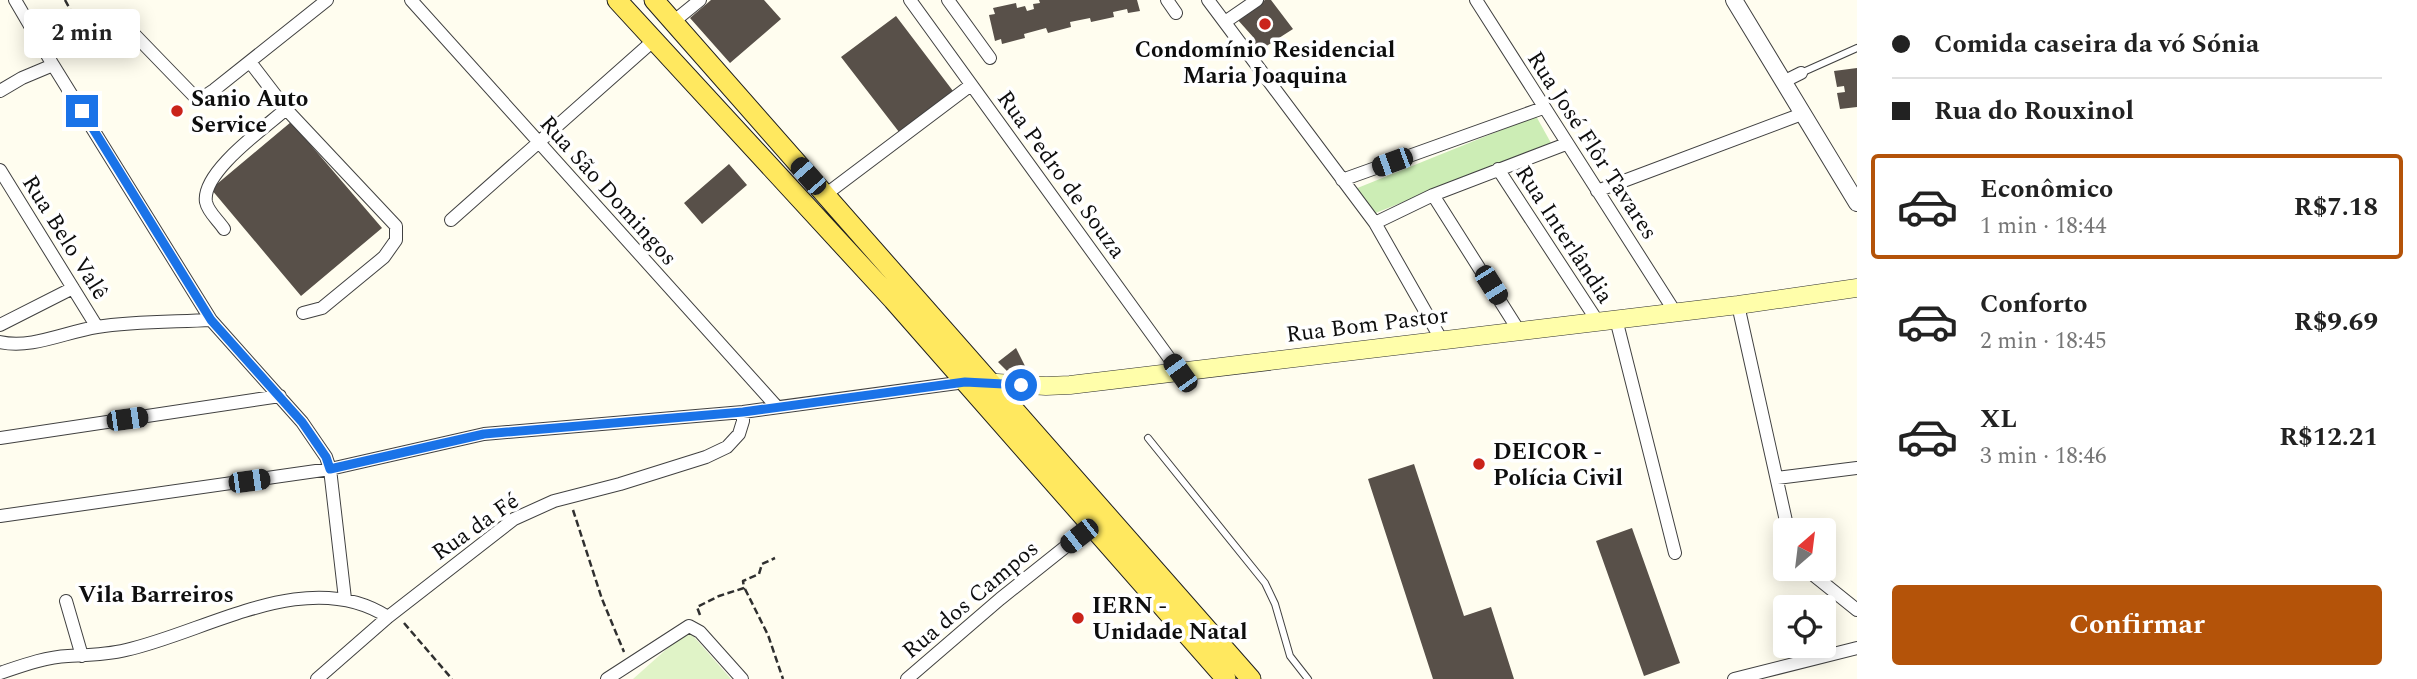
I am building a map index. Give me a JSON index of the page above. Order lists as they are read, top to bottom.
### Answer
{
  "streets": {
    "main road": ["Rua Bom Pastor"],
    "street": [
      "Rua José Flôr Tavares",
      "Rua Pedro de Souza",
      "Rua São Domingos",
      "Rua Interlândia",
      "Rua Belo Valê",
      "Rua da Fé",
      "Rua dos Campos"
    ]
  },
  "crossings": [
    ["Rua José Flôr Tavares", "Rua Bom Pastor"],
    ["Rua Pedro de Souza", "Rua Bom Pastor"],
    ["Rua Interlândia", "Rua Bom Pastor"]
  ],
  "districts": ["Vila Barreiros"],
  "places": [
    "Condomínio Residencial Maria Joaquina",
    "Sanio Auto Service",
    "DEICOR - Polícia Civil",
    "IERN - Unidade Natal"
  ],
  "north": "top right",
  "page": {
    "banner": ["Comida caseira da vó Sónia", "Rua do Rouxinol"],
    "bubble": "2 min",
    "list": [
      {
        "name": "Econômico",
        "note": "1 min · 18:44",
        "value": "R$7.18"
      },
      {
        "name": "Conforto",
        "note": "2 min · 18:45",
        "value": "R$9.69"
      },
      {
        "name": "XL",
        "note": "3 min · 18:46",
        "value": "R$12.21"
      }
    ],
    "buttons": "Confirmar"
  }
}
